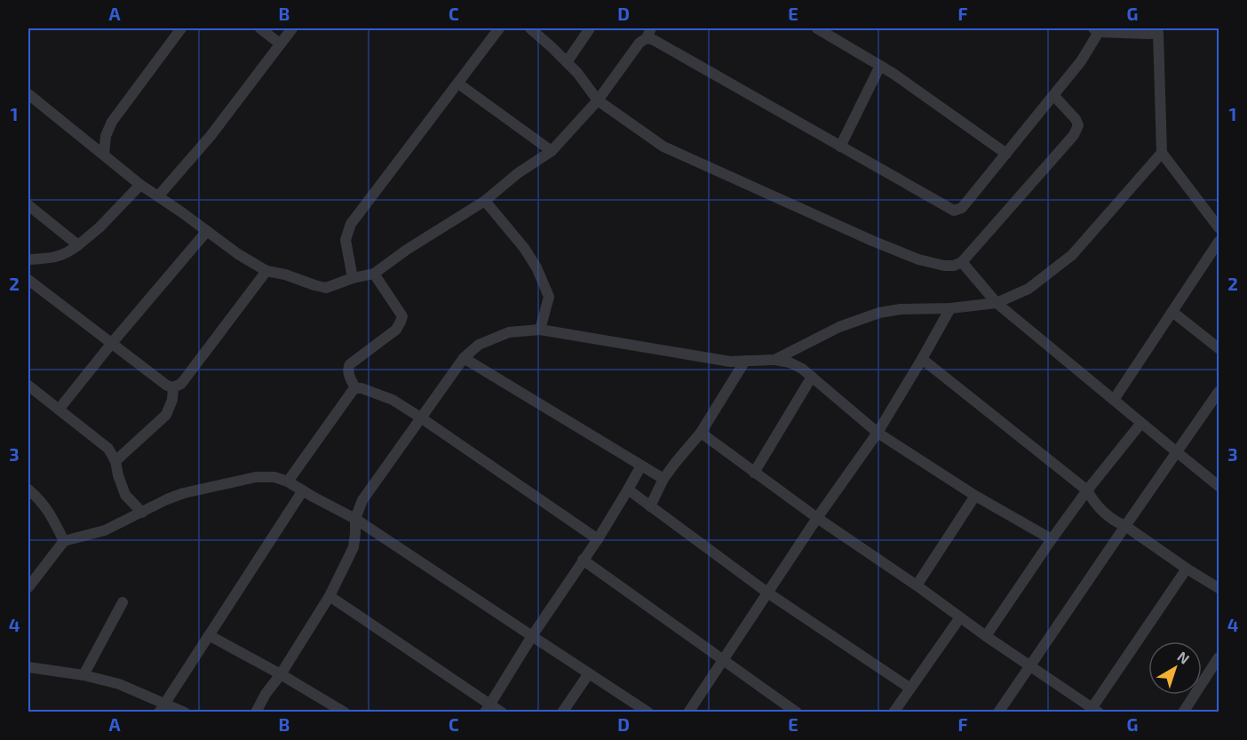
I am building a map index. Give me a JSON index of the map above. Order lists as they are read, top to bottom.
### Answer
{
  "north": "top right",
  "grid": {
    "columns": [
      "A",
      "B",
      "C",
      "D",
      "E",
      "F",
      "G"
    ],
    "rows": [
      "1",
      "2",
      "3",
      "4"
    ]
  }
}
